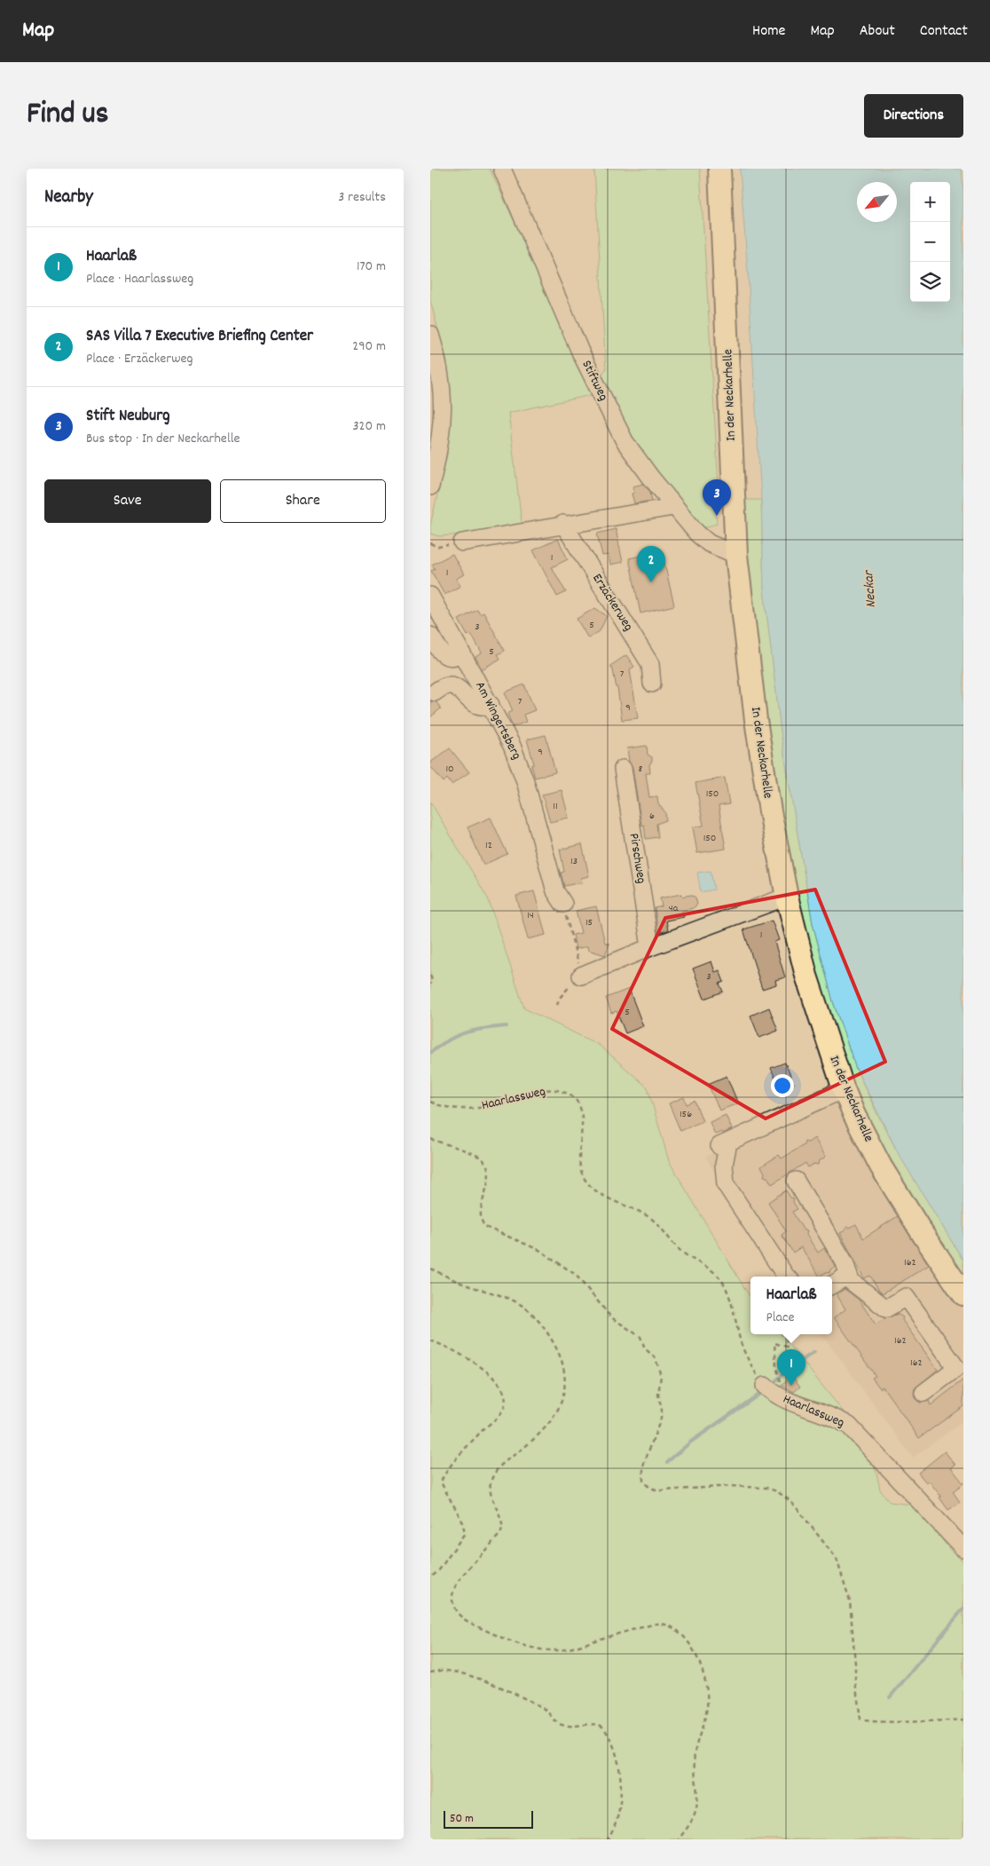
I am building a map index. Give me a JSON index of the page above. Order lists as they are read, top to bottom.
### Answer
{
  "streets": {
    "main road": ["In der Neckarhelle"],
    "street": [
      "Stiftweg",
      "Erzäckerweg",
      "Am Wingertsberg",
      "Pirschweg",
      "Haarlassweg"
    ]
  },
  "crossings": [
    ["Stiftweg", "In der Neckarhelle"]
  ],
  "water": ["Neckar"],
  "house_numbers": [
    "1",
    "1",
    "5",
    "3",
    "5",
    "7",
    "7",
    "9",
    "9",
    "10",
    "8",
    "150",
    "11",
    "6",
    "150",
    "12",
    "13",
    "4a",
    "14",
    "15",
    "1",
    "3",
    "5",
    "156",
    "162",
    "162",
    "162"
  ],
  "scale_bar": "50 m",
  "north": "bottom left",
  "page": {
    "header": "Map",
    "nav": [
      "Home",
      "Map",
      "About",
      "Contact"
    ],
    "title": "Find us",
    "buttons": [
      "Directions",
      ["Save", "Share"]
    ],
    "heading": ["Nearby", "3 results"],
    "map_buttons": ["+", "−"],
    "list": [
      {
        "mark": "1",
        "name": "Haarlaß",
        "note": "Place · Haarlassweg",
        "value": "170 m"
      },
      {
        "mark": "2",
        "name": "SAS Villa 7 Executive Briefing Center",
        "note": "Place · Erzäckerweg",
        "value": "290 m"
      },
      {
        "mark": "3",
        "name": "Stift Neuburg",
        "note": "Bus stop · In der Neckarhelle",
        "value": "320 m"
      }
    ],
    "pins": ["3", "2", "1"],
    "popup": ["Haarlaß", "Place"],
    "scale": "50 m"
  }
}
